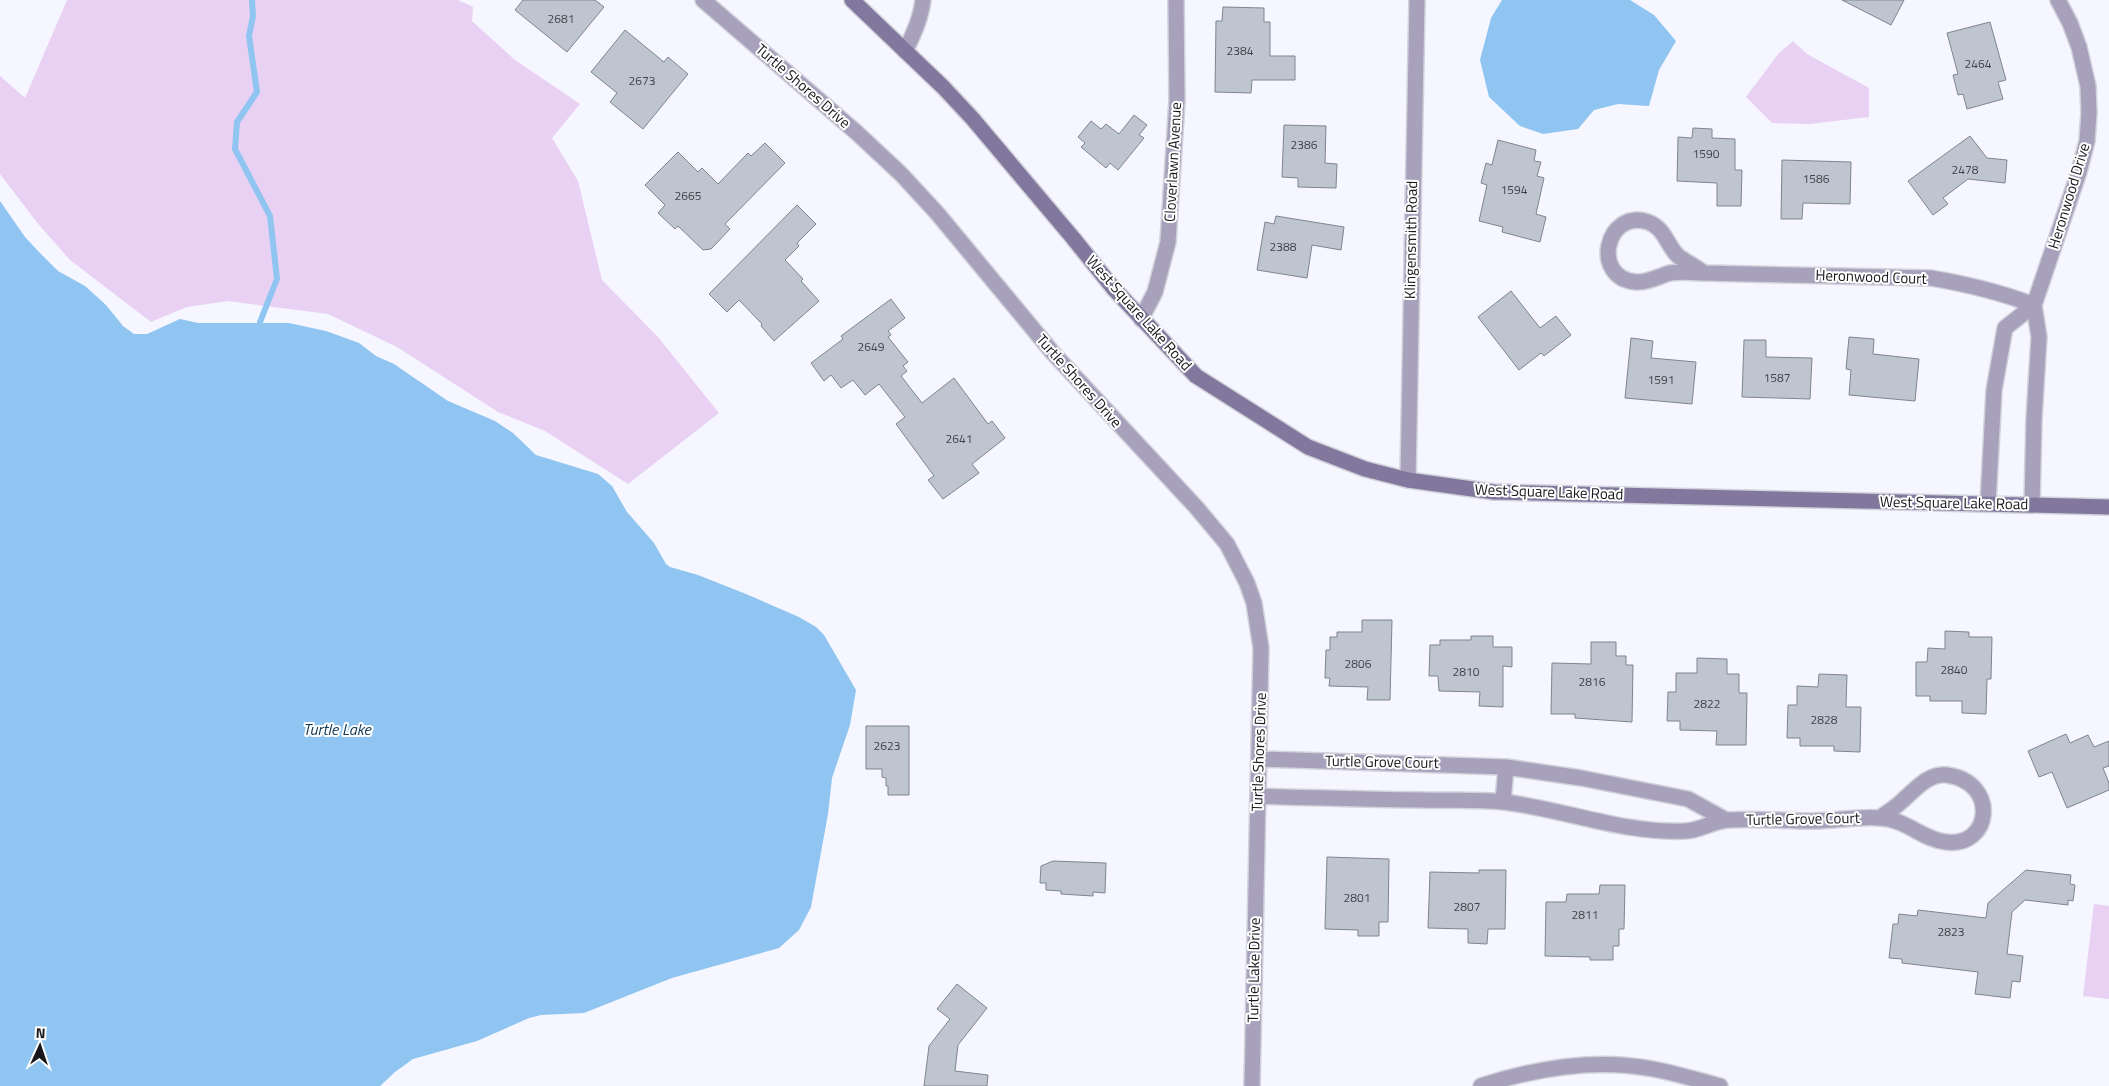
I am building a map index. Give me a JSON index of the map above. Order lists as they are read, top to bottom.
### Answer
{
  "streets": {
    "street": [
      "Turtle Shores Drive",
      "Cloverlawn Avenue",
      "Heronwood Drive",
      "Klingensmith Road",
      "Heronwood Court",
      "West Square Lake Road",
      "Turtle Grove Court",
      "Turtle Lake Drive"
    ]
  },
  "crossings": [
    ["Turtle Shores Drive", "Turtle Grove Court"],
    ["Turtle Shores Drive", "Turtle Lake Drive"],
    ["Cloverlawn Avenue", "West Square Lake Road"],
    ["Heronwood Drive", "Heronwood Court"],
    ["Heronwood Drive", "West Square Lake Road"],
    ["Klingensmith Road", "West Square Lake Road"]
  ],
  "water": ["Turtle Lake"],
  "house_numbers": [
    "2681",
    "2384",
    "2464",
    "2673",
    "2386",
    "1590",
    "2478",
    "1586",
    "1594",
    "2665",
    "2388",
    "2649",
    "1587",
    "1591",
    "2641",
    "2806",
    "2840",
    "2810",
    "2816",
    "2822",
    "2828",
    "2623",
    "2801",
    "2807",
    "2811",
    "2823"
  ],
  "north": "top"
}
